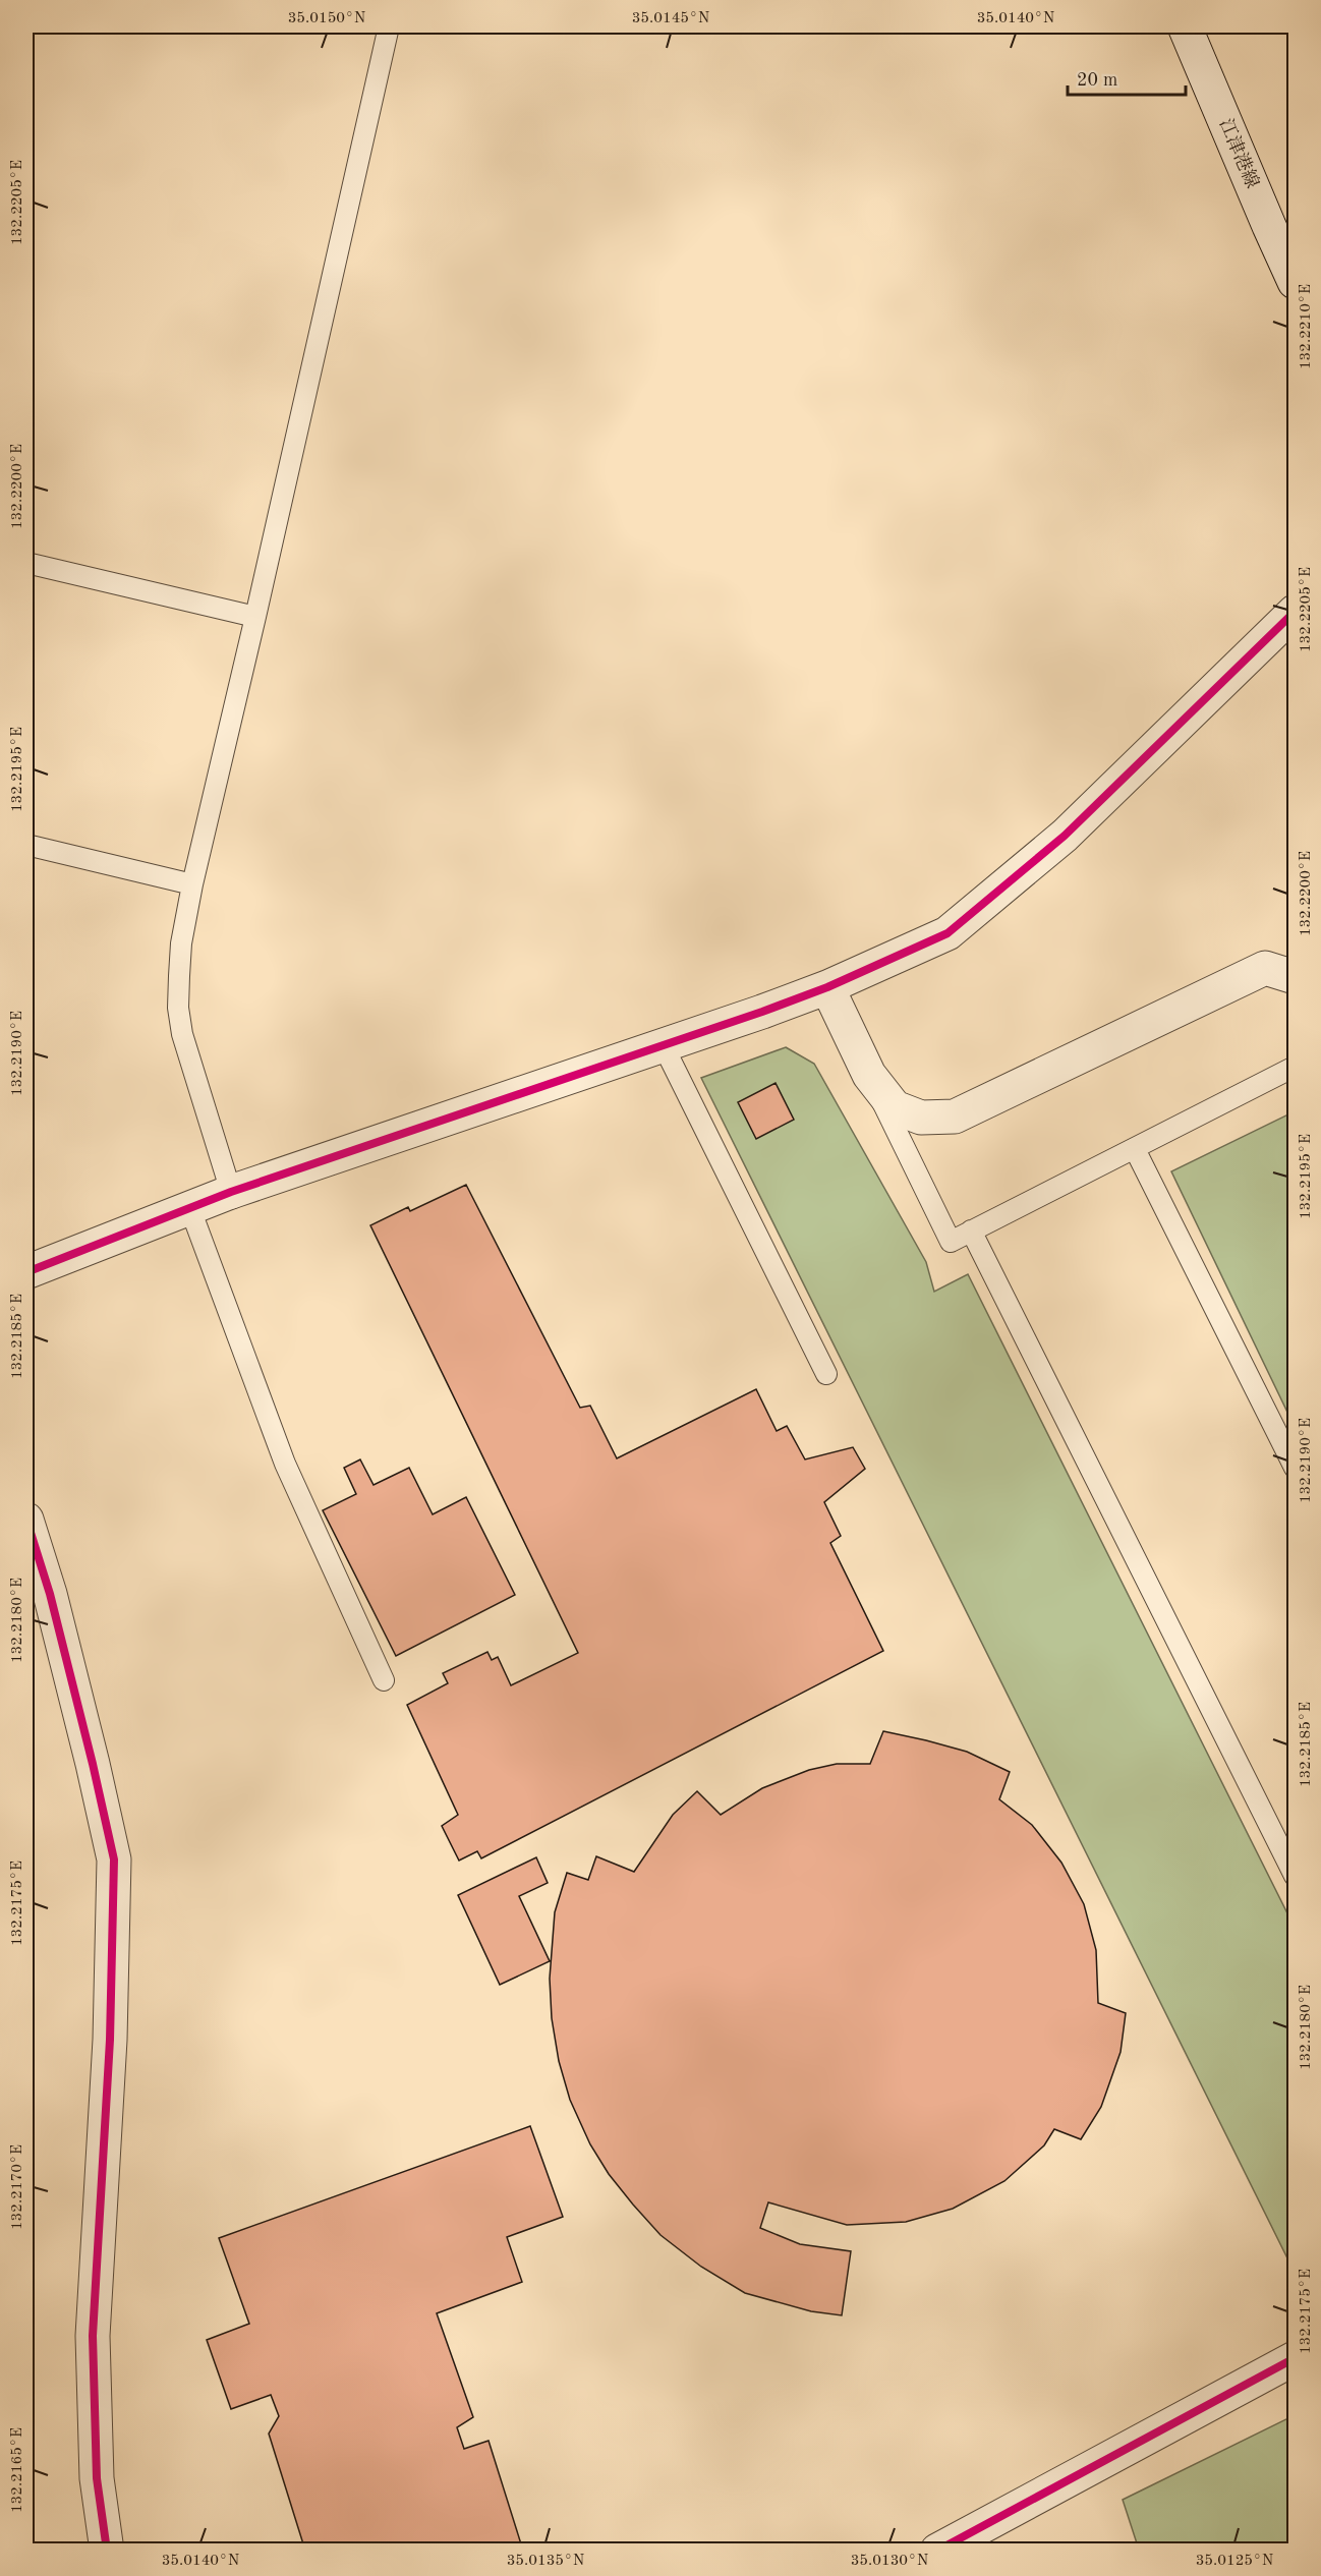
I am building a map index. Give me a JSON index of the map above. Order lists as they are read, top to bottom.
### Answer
{
  "streets": {
    "street": ["江津港線"]
  },
  "scale_bar": "20 m",
  "coordinates": [
    "35.0150°N",
    "35.0145°N",
    "35.0140°N",
    "132.2205°E",
    "132.2210°E",
    "132.2200°E",
    "132.2195°E",
    "132.2190°E",
    "132.2185°E",
    "132.2180°E",
    "132.2175°E",
    "132.2170°E",
    "132.2165°E",
    "35.0135°N",
    "35.0130°N",
    "35.0125°N"
  ]
}
